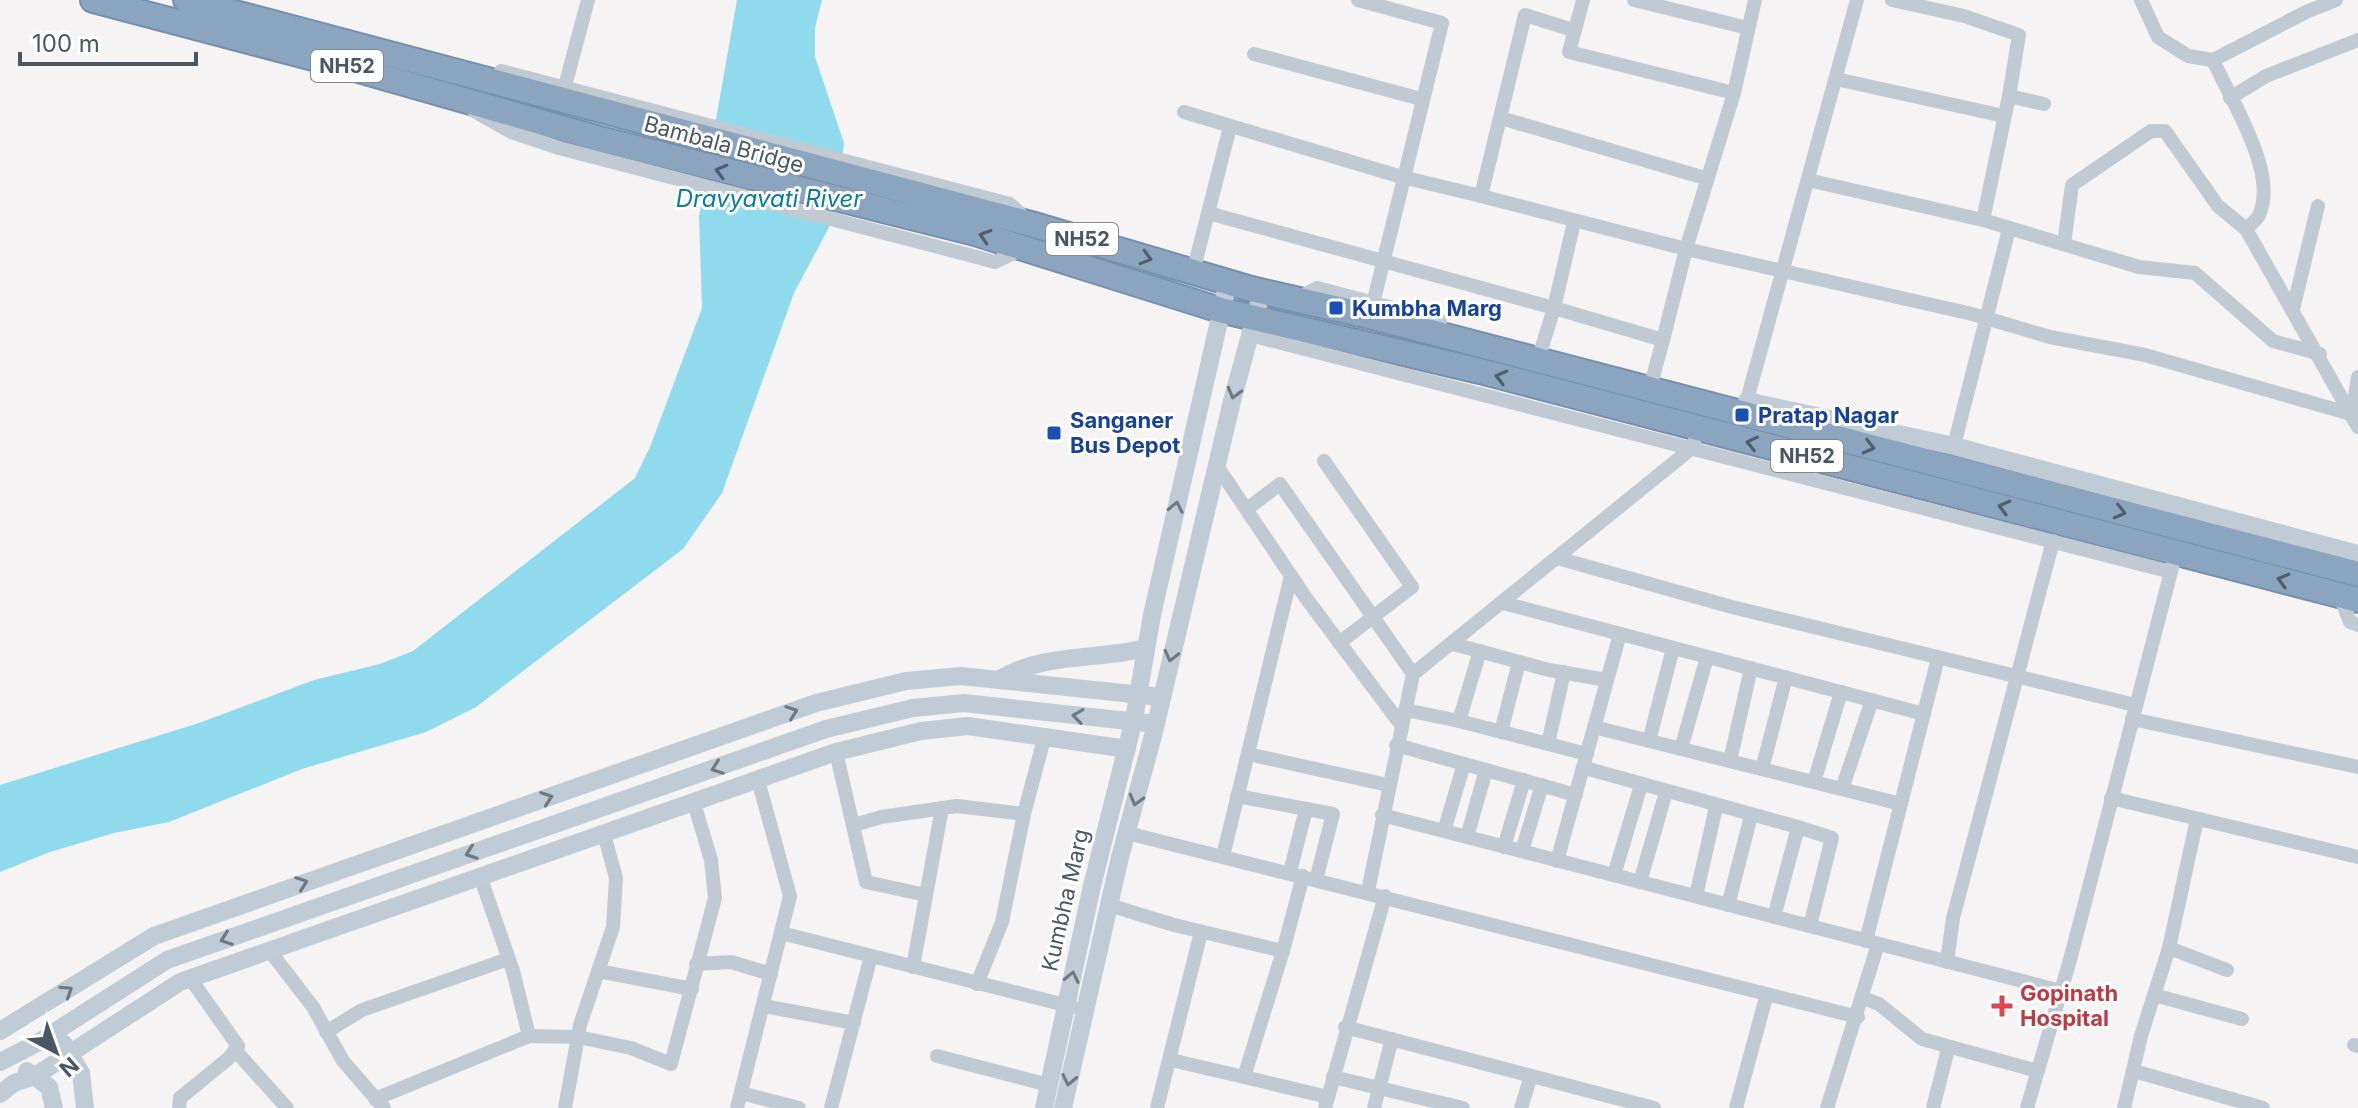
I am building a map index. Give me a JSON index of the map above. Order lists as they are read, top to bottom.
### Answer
{
  "streets": {
    "highway": ["NH52", "Bambala Bridge"],
    "main road": ["Kumbha Marg"]
  },
  "crossings": [
    ["NH52", "Bambala Bridge"],
    ["NH52", "Kumbha Marg"]
  ],
  "water": ["Dravyavati River"],
  "places": {
    "transit": ["Kumbha Marg", "Pratap Nagar", "Sanganer Bus Depot"],
    "health": ["Gopinath Hospital"]
  },
  "scale_bar": "100 m",
  "north": "bottom right"
}
